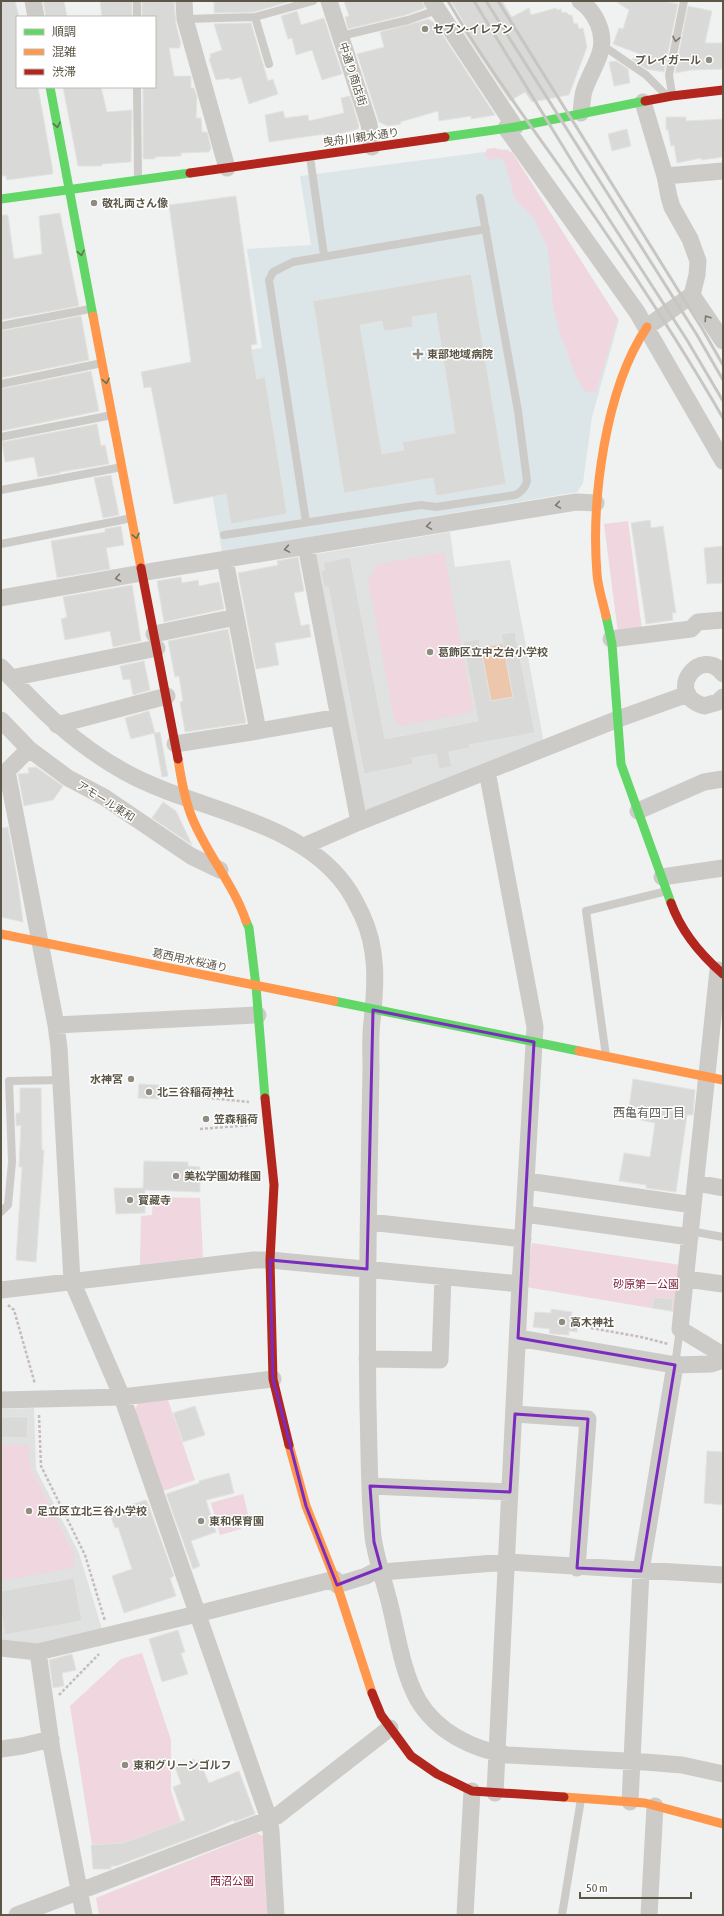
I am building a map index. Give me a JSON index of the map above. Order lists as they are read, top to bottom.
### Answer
{
  "streets": {
    "street": [
      "中通り商店街",
      "曳舟川親水通り",
      "アモール東和",
      "葛西用水桜通り"
    ]
  },
  "crossings": [
    ["中通り商店街", "曳舟川親水通り"]
  ],
  "districts": ["西亀有四丁目"],
  "parks": ["砂原第一公園", "西沼公園"],
  "places": {
    "other": [
      "セブン-イレブン",
      "プレイガール",
      "敬礼両さん像",
      "葛飾区立中之台小学校",
      "水神宮",
      "北三谷稲荷神社",
      "笠森稲荷",
      "美松学園幼稚園",
      "寳藏寺",
      "高木神社",
      "足立区立北三谷小学校",
      "東和保育園",
      "東和グリーンゴルフ"
    ],
    "health": ["東部地域病院"]
  },
  "legend": ["順調", "混雑", "渋滞"],
  "scale_bar": "50 m"
}
